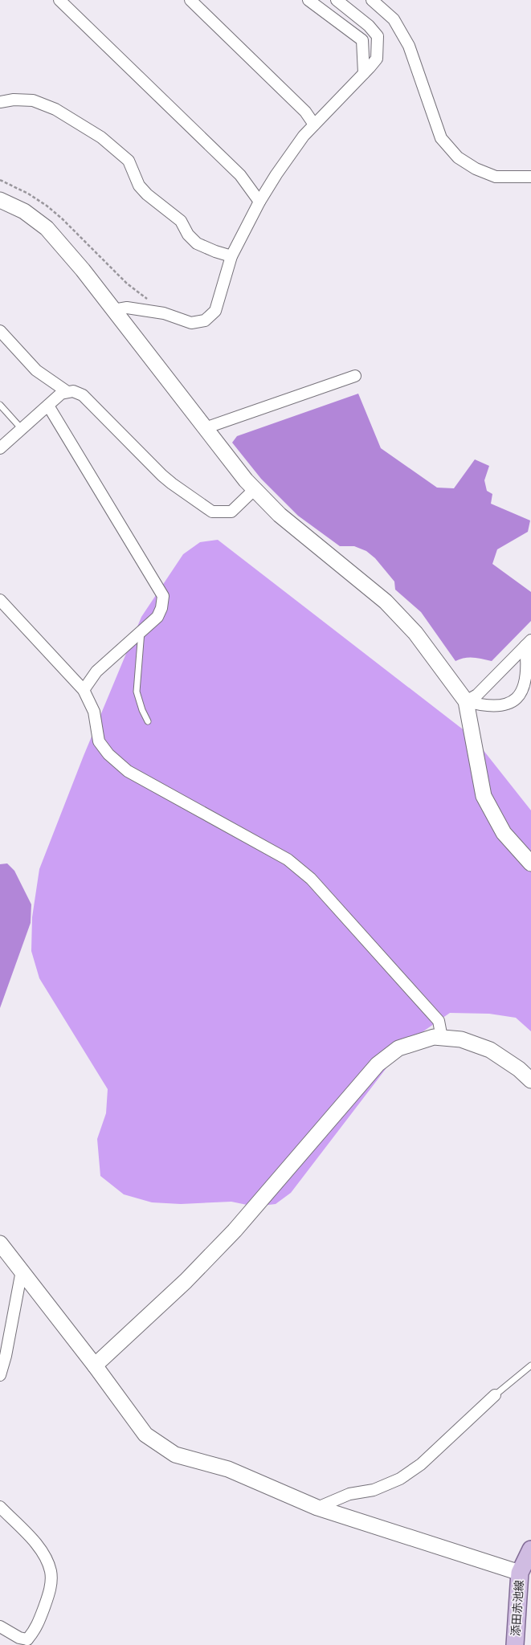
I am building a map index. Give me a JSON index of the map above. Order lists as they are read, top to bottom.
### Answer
{
  "streets": {
    "main road": ["添田赤池線"]
  }
}
